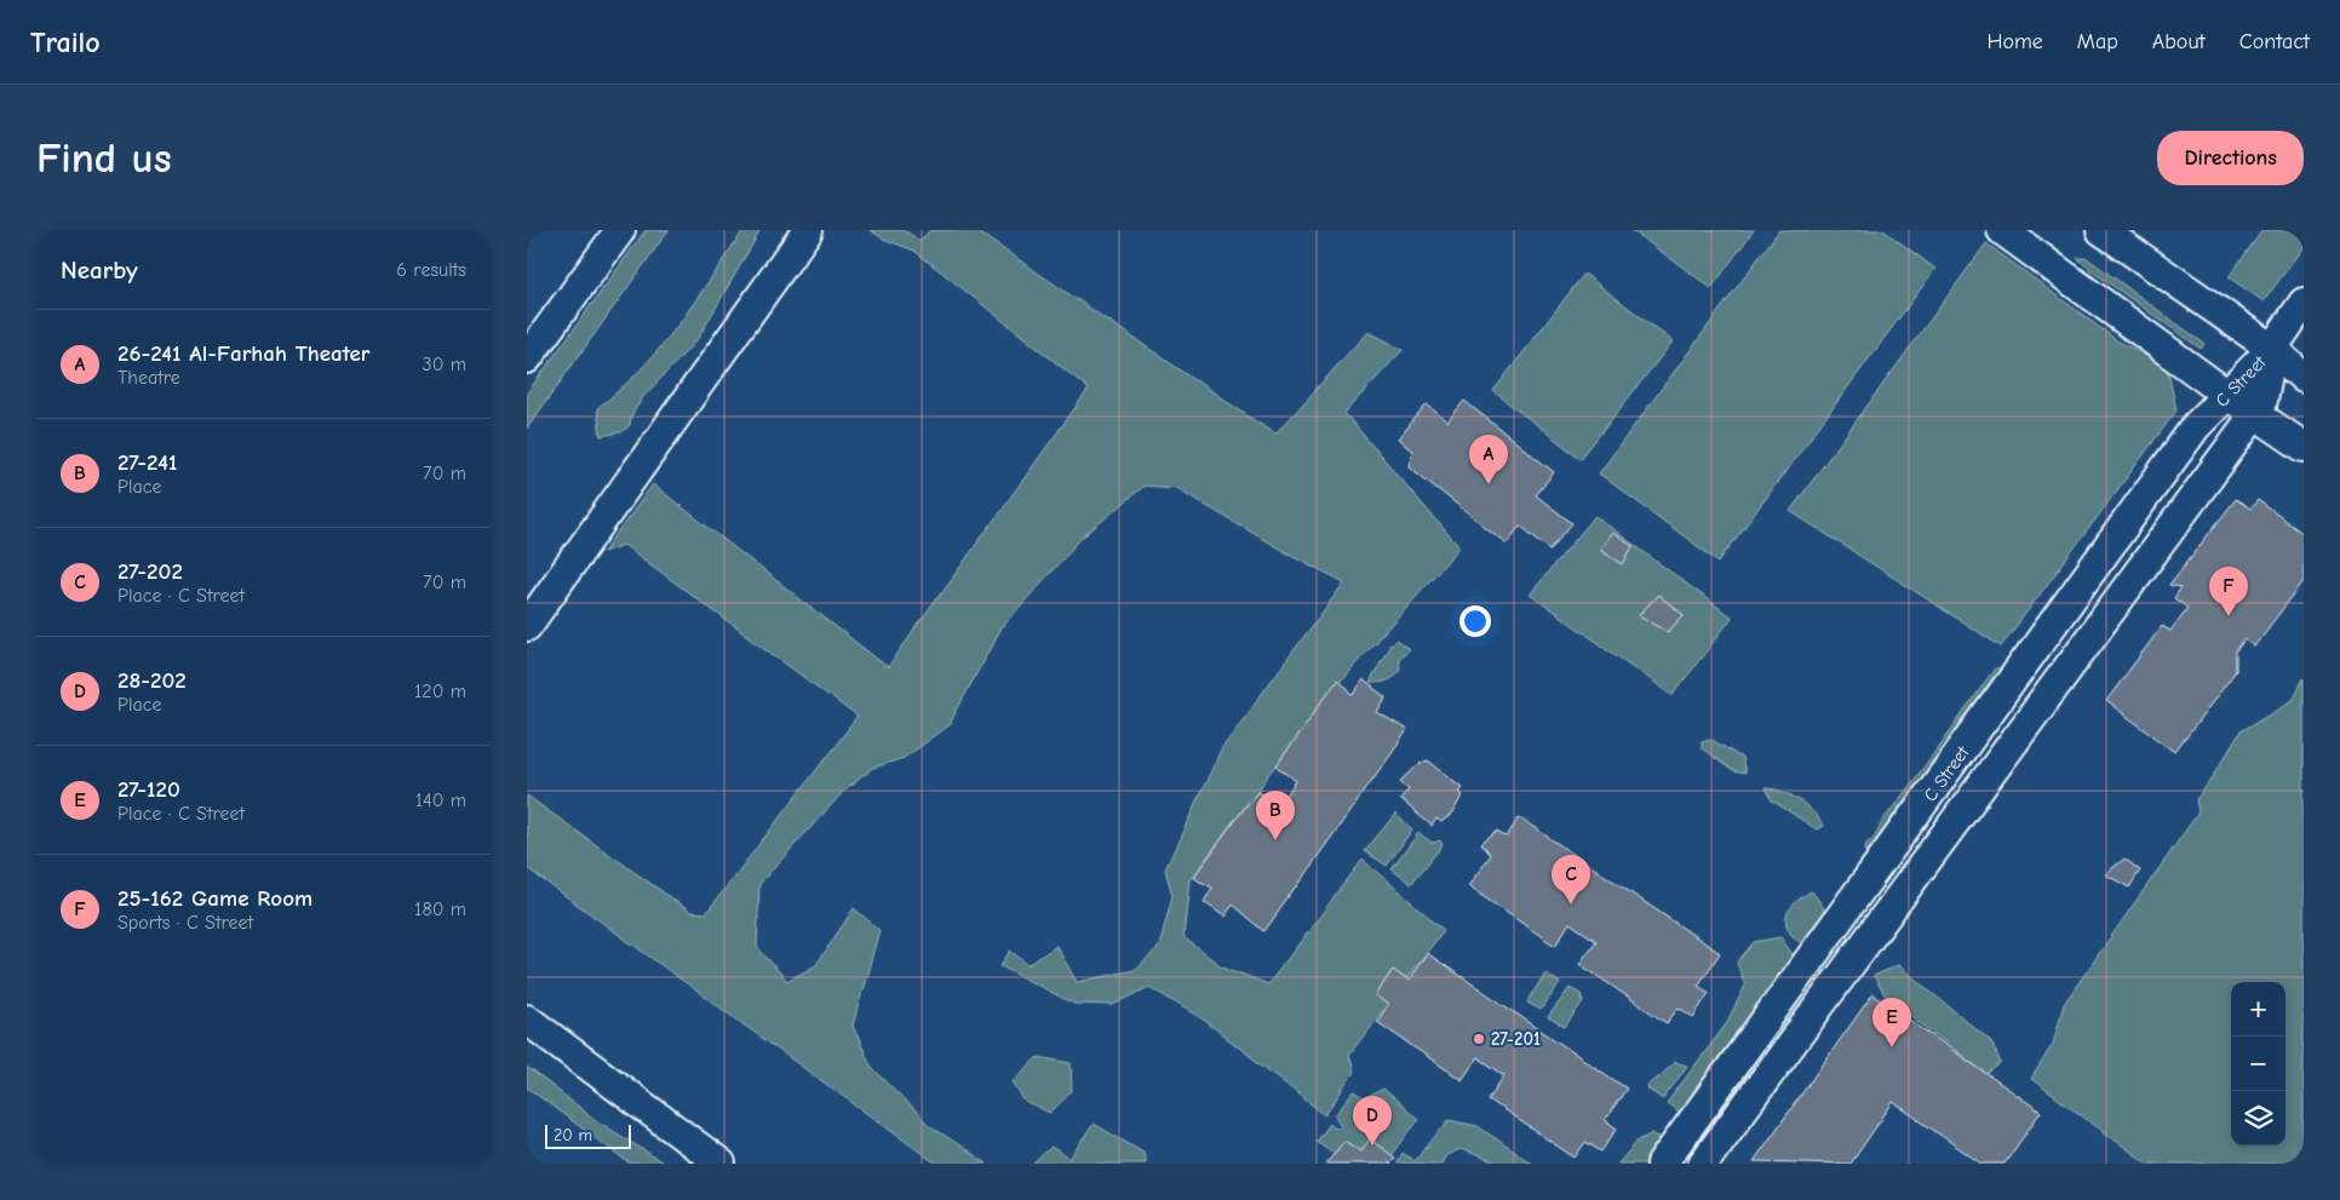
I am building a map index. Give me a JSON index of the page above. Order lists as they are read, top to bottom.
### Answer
{
  "streets": {
    "street": ["C Street"]
  },
  "places": ["27-201"],
  "scale_bar": "20 m",
  "page": {
    "header": "Trailo",
    "nav": [
      "Home",
      "Map",
      "About",
      "Contact"
    ],
    "buttons": "Directions",
    "title": "Find us",
    "heading": ["Nearby", "6 results"],
    "list": [
      {
        "mark": "A",
        "name": "26-241 Al-Farhah Theater",
        "note": "Theatre",
        "value": "30 m"
      },
      {
        "mark": "B",
        "name": "27-241",
        "note": "Place",
        "value": "70 m"
      },
      {
        "mark": "C",
        "name": "27-202",
        "note": "Place · C Street",
        "value": "70 m"
      },
      {
        "mark": "D",
        "name": "28-202",
        "note": "Place",
        "value": "120 m"
      },
      {
        "mark": "E",
        "name": "27-120",
        "note": "Place · C Street",
        "value": "140 m"
      },
      {
        "mark": "F",
        "name": "25-162 Game Room",
        "note": "Sports · C Street",
        "value": "180 m"
      }
    ],
    "pins": [
      "A",
      "F",
      "B",
      "C",
      "E",
      "D"
    ],
    "map_buttons": ["+", "−"],
    "scale": "20 m"
  }
}
